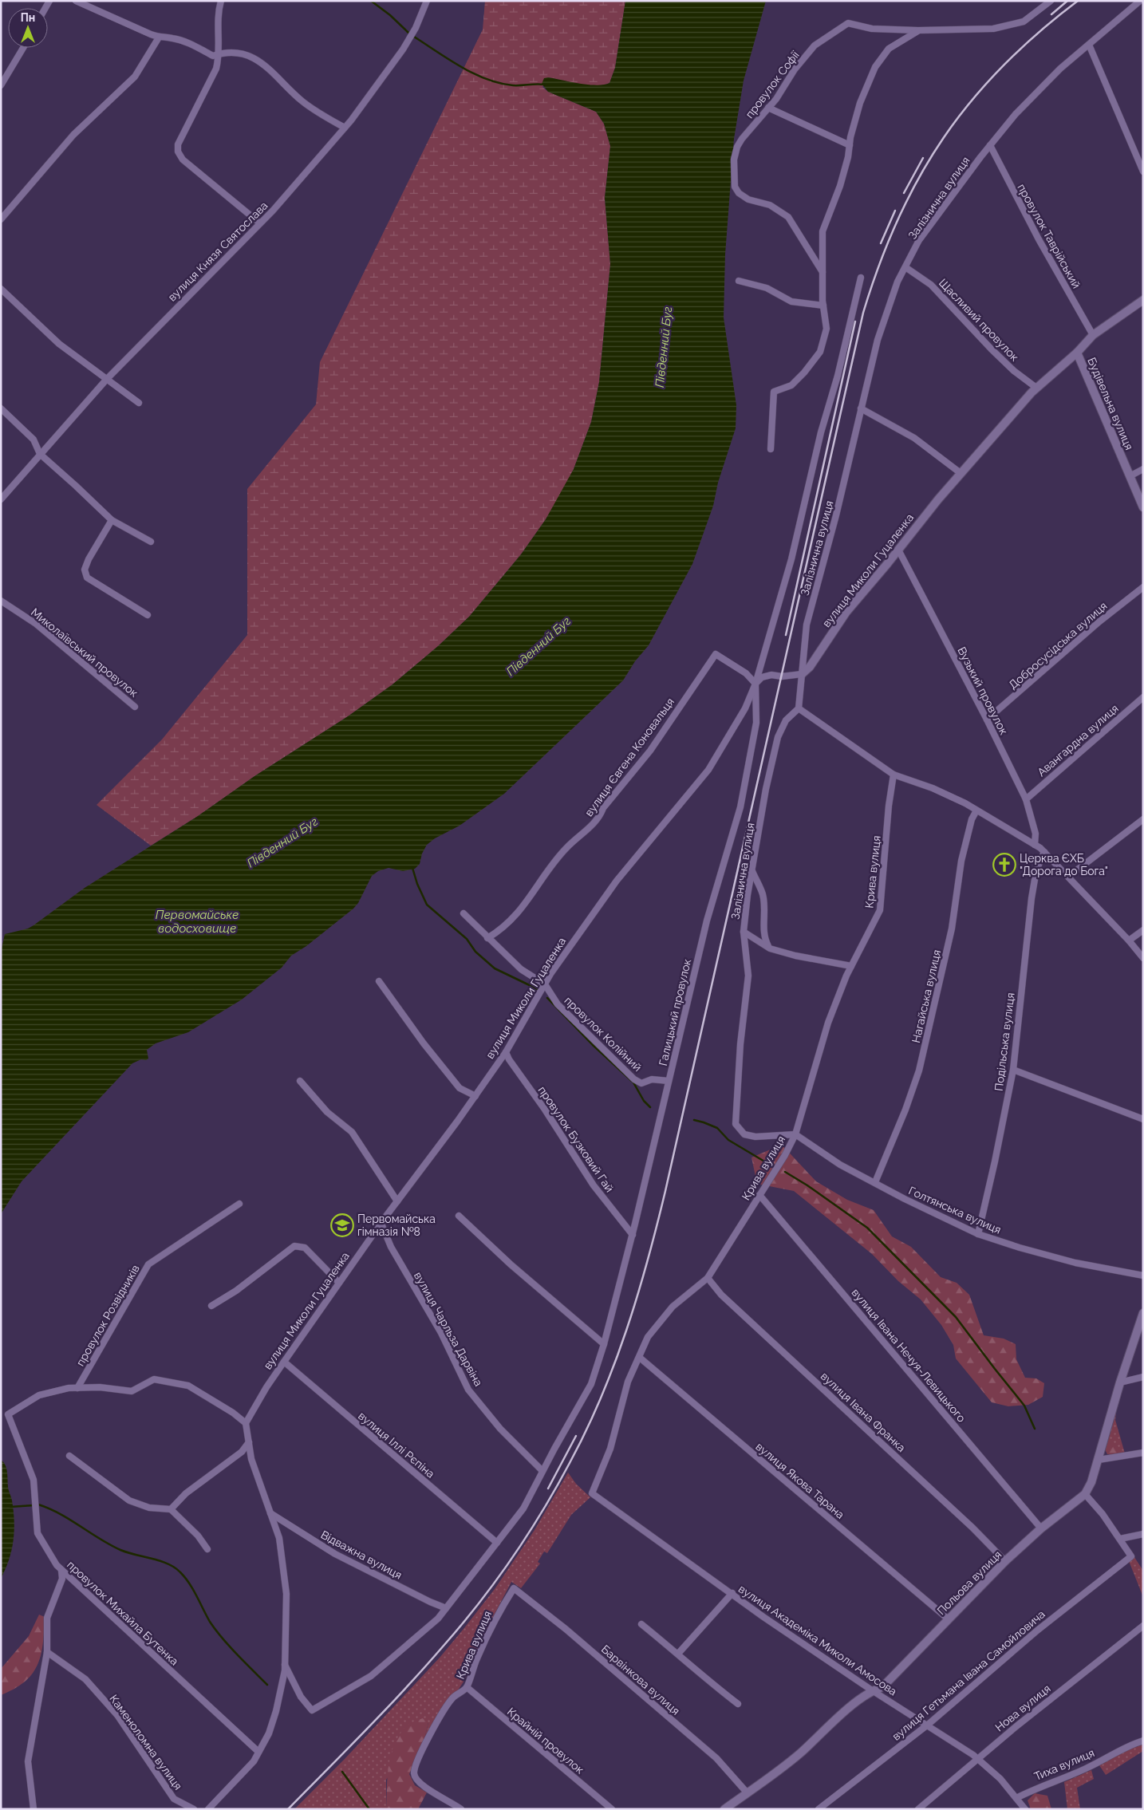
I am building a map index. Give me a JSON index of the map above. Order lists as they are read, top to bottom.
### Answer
{
  "streets": {
    "street": [
      "провулок Софії",
      "Залізнична вулиця",
      "провулок Таврійський",
      "вулиця Князя Святослава",
      "Щасливий провулок",
      "Будівельна вулиця",
      "вулиця Миколи Гуцаленка",
      "Добросусідська вулиця",
      "Миколаївський провулок",
      "Вузький провулок",
      "Авангардна вулиця",
      "вулиця Євгена Коновальця",
      "Крива вулиця",
      "Нагайська вулиця",
      "Галицький провулок",
      "провулок Колійний",
      "Подільська вулиця",
      "провулок Бузковий Гай",
      "Голтянська вулиця",
      "провулок Розвідників",
      "вулиця Чарльза Дарвіна",
      "вулиця Івана Нечуя-Левицького",
      "вулиця Івана Франка",
      "вулиця Іллі Рєпіна",
      "вулиця Якова Тарана",
      "Відважна вулиця",
      "Польова вулиця",
      "провулок Михайла Бутенка",
      "вулиця Академіка Миколи Амосова",
      "вулиця Гетьмана Івана Самойловича",
      "Барвінкова вулиця",
      "Нова вулиця",
      "Крайній провулок",
      "Каменоломна вулиця",
      "Тиха вулиця"
    ]
  },
  "crossings": [
    ["Залізнична вулиця", "провулок Таврійський"],
    ["Залізнична вулиця", "Щасливий провулок"],
    ["Залізнична вулиця", "вулиця Миколи Гуцаленка"],
    ["Залізнична вулиця", "Крива вулиця"],
    ["Залізнична вулиця", "Голтянська вулиця"],
    ["провулок Таврійський", "вулиця Миколи Гуцаленка"],
    ["Щасливий провулок", "вулиця Миколи Гуцаленка"],
    ["Будівельна вулиця", "вулиця Миколи Гуцаленка"],
    ["вулиця Миколи Гуцаленка", "Вузький провулок"],
    ["вулиця Миколи Гуцаленка", "вулиця Євгена Коновальця"],
    ["вулиця Миколи Гуцаленка", "Галицький провулок"],
    ["вулиця Миколи Гуцаленка", "провулок Колійний"],
    ["вулиця Миколи Гуцаленка", "провулок Бузковий Гай"],
    ["вулиця Миколи Гуцаленка", "вулиця Чарльза Дарвіна"],
    ["вулиця Миколи Гуцаленка", "вулиця Іллі Рєпіна"],
    ["Добросусідська вулиця", "Вузький провулок"],
    ["Вузький провулок", "Авангардна вулиця"],
    ["вулиця Євгена Коновальця", "Галицький провулок"],
    ["вулиця Євгена Коновальця", "провулок Колійний"],
    ["Крива вулиця", "Голтянська вулиця"],
    ["Крива вулиця", "вулиця Івана Нечуя-Левицького"],
    ["Крива вулиця", "вулиця Івана Франка"],
    ["Крива вулиця", "вулиця Якова Тарана"],
    ["Крива вулиця", "вулиця Академіка Миколи Амосова"],
    ["Крива вулиця", "Барвінкова вулиця"],
    ["Крива вулиця", "Крайній провулок"],
    ["Нагайська вулиця", "Голтянська вулиця"],
    ["Галицький провулок", "провулок Колійний"],
    ["Галицький провулок", "провулок Бузковий Гай"],
    ["Галицький провулок", "вулиця Чарльза Дарвіна"],
    ["Галицький провулок", "вулиця Іллі Рєпіна"],
    ["Галицький провулок", "Відважна вулиця"],
    ["Подільська вулиця", "Голтянська вулиця"],
    ["провулок Розвідників", "провулок Михайла Бутенка"],
    ["вулиця Івана Нечуя-Левицького", "Польова вулиця"],
    ["вулиця Івана Франка", "Польова вулиця"],
    ["вулиця Якова Тарана", "Польова вулиця"],
    ["Польова вулиця", "вулиця Академіка Миколи Амосова"],
    ["Польова вулиця", "Барвінкова вулиця"],
    ["вулиця Академіка Миколи Амосова", "вулиця Гетьмана Івана Самойловича"],
    ["вулиця Академіка Миколи Амосова", "Нова вулиця"],
    ["вулиця Академіка Миколи Амосова", "Тиха вулиця"]
  ],
  "water": ["Південний Буг", "Первомайське водосховище"],
  "places": {
    "church": ["Церква ЄХБ \"Дорога до Бога\""],
    "school or university": ["Первомайська гімназія №8"]
  },
  "north": "top"
}
